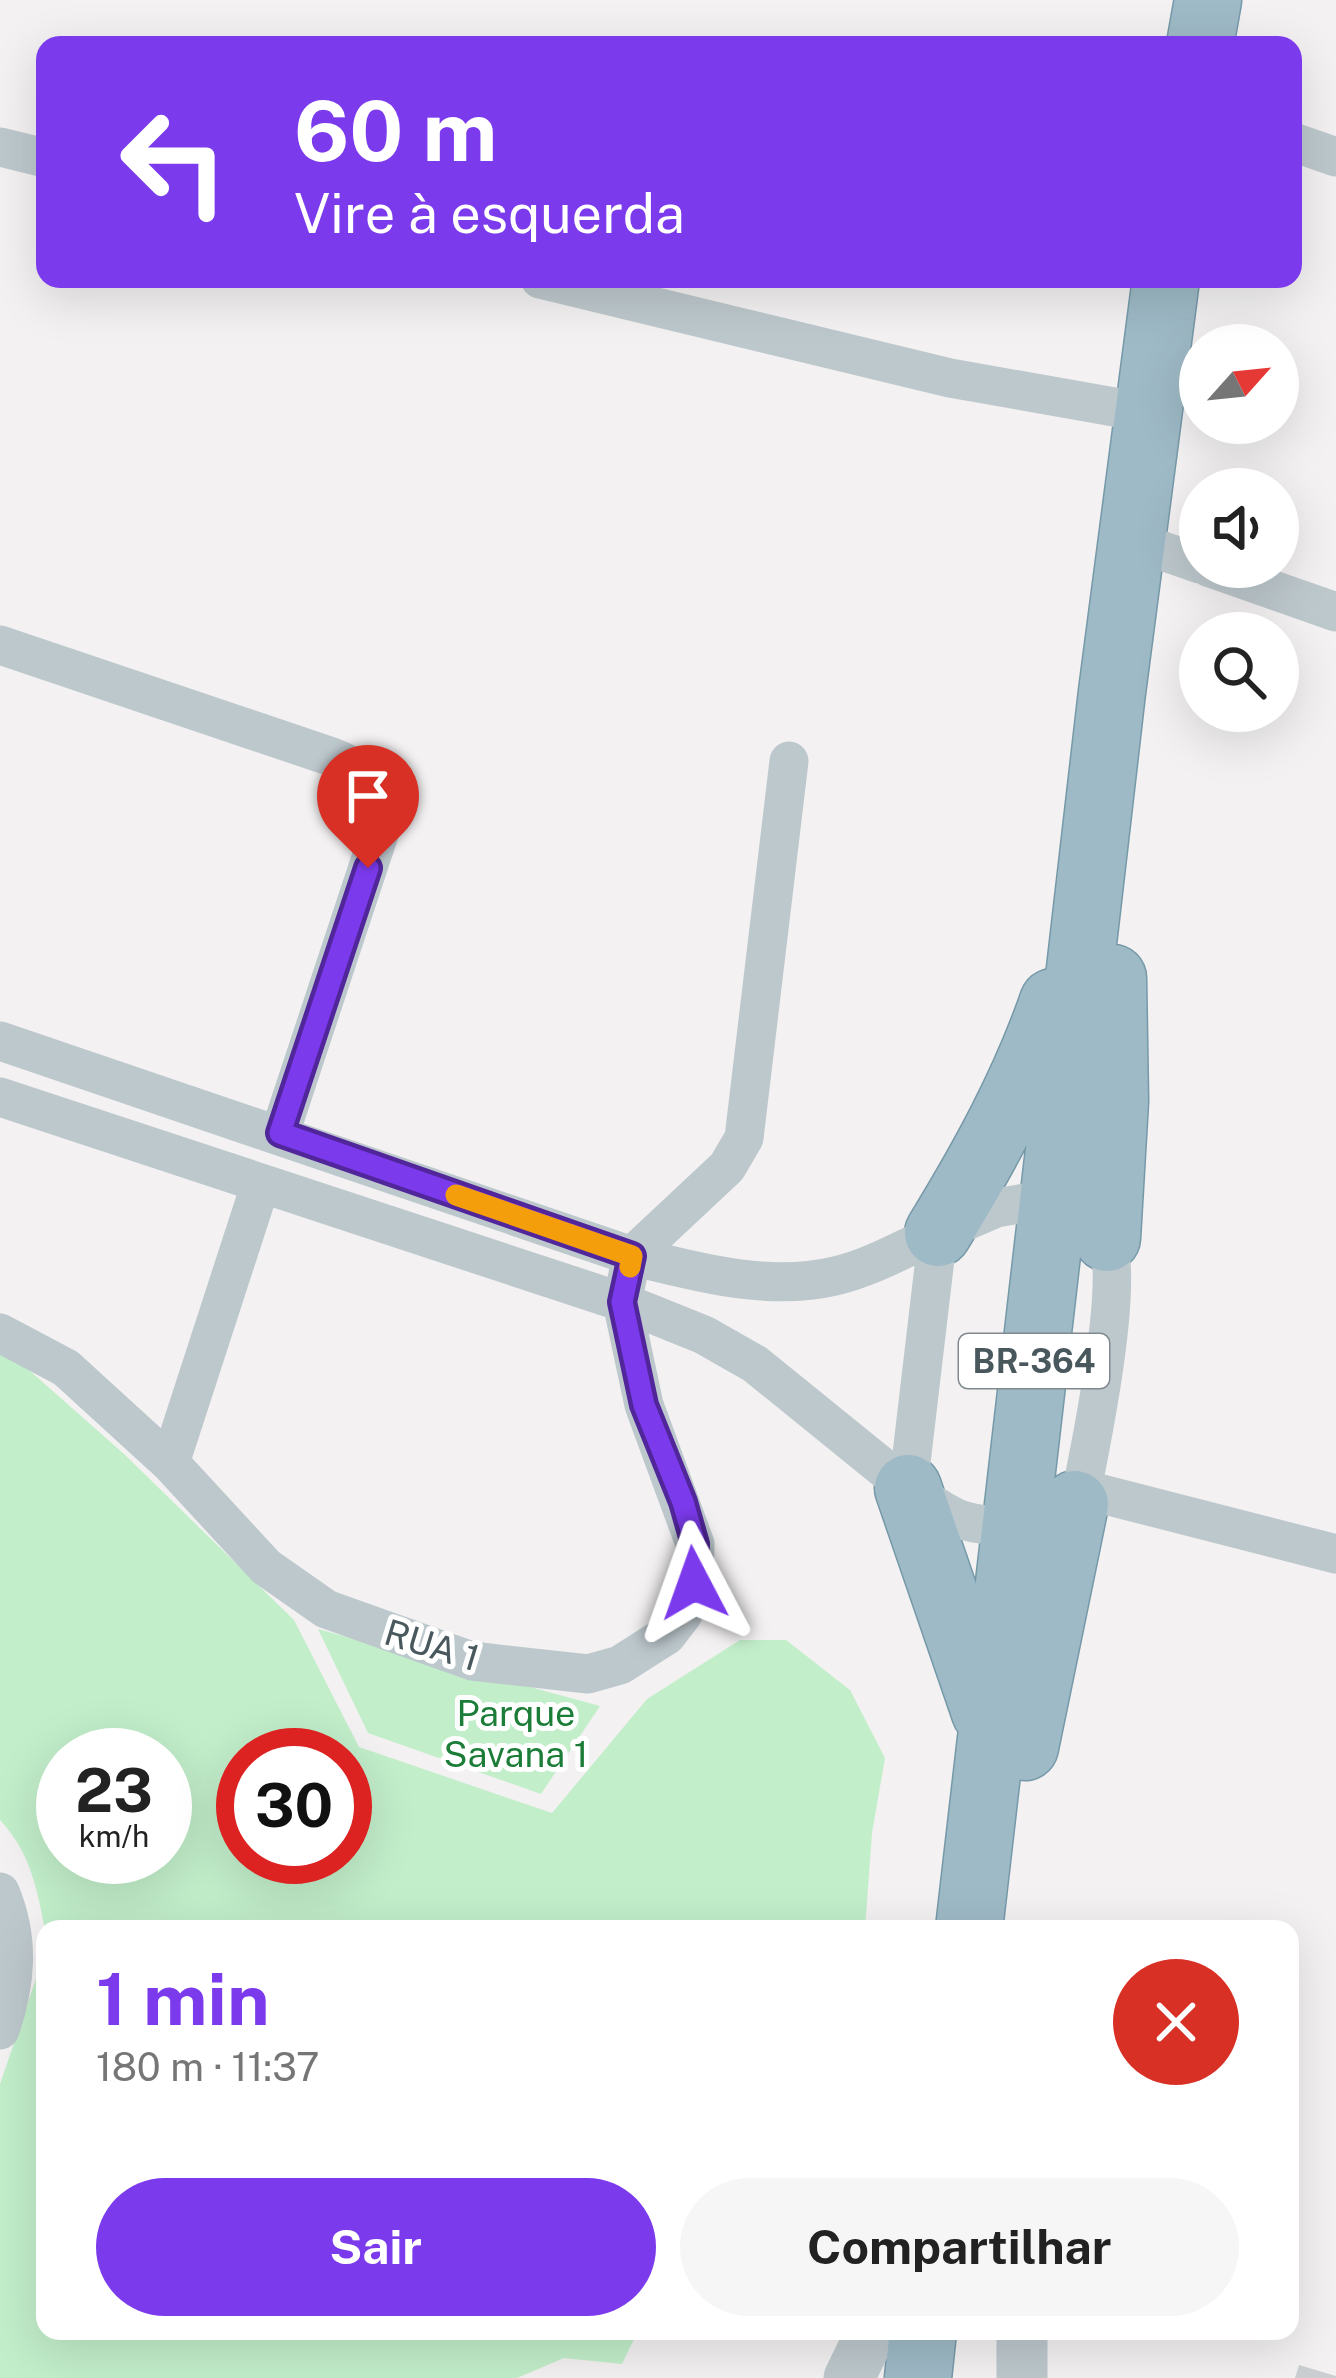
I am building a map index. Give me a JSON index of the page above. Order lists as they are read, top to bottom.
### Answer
{
  "streets": {
    "highway": ["BR-364"],
    "street": ["RUA 1"]
  },
  "parks": ["Parque Savana 1"],
  "north": "top right",
  "page": {
    "turn": ["60 m", "Vire à esquerda"],
    "speed": "23 km/h",
    "limit": "30",
    "heading": ["1 min", "180 m · 11:37"],
    "buttons": ["Sair", "Compartilhar"]
  }
}
